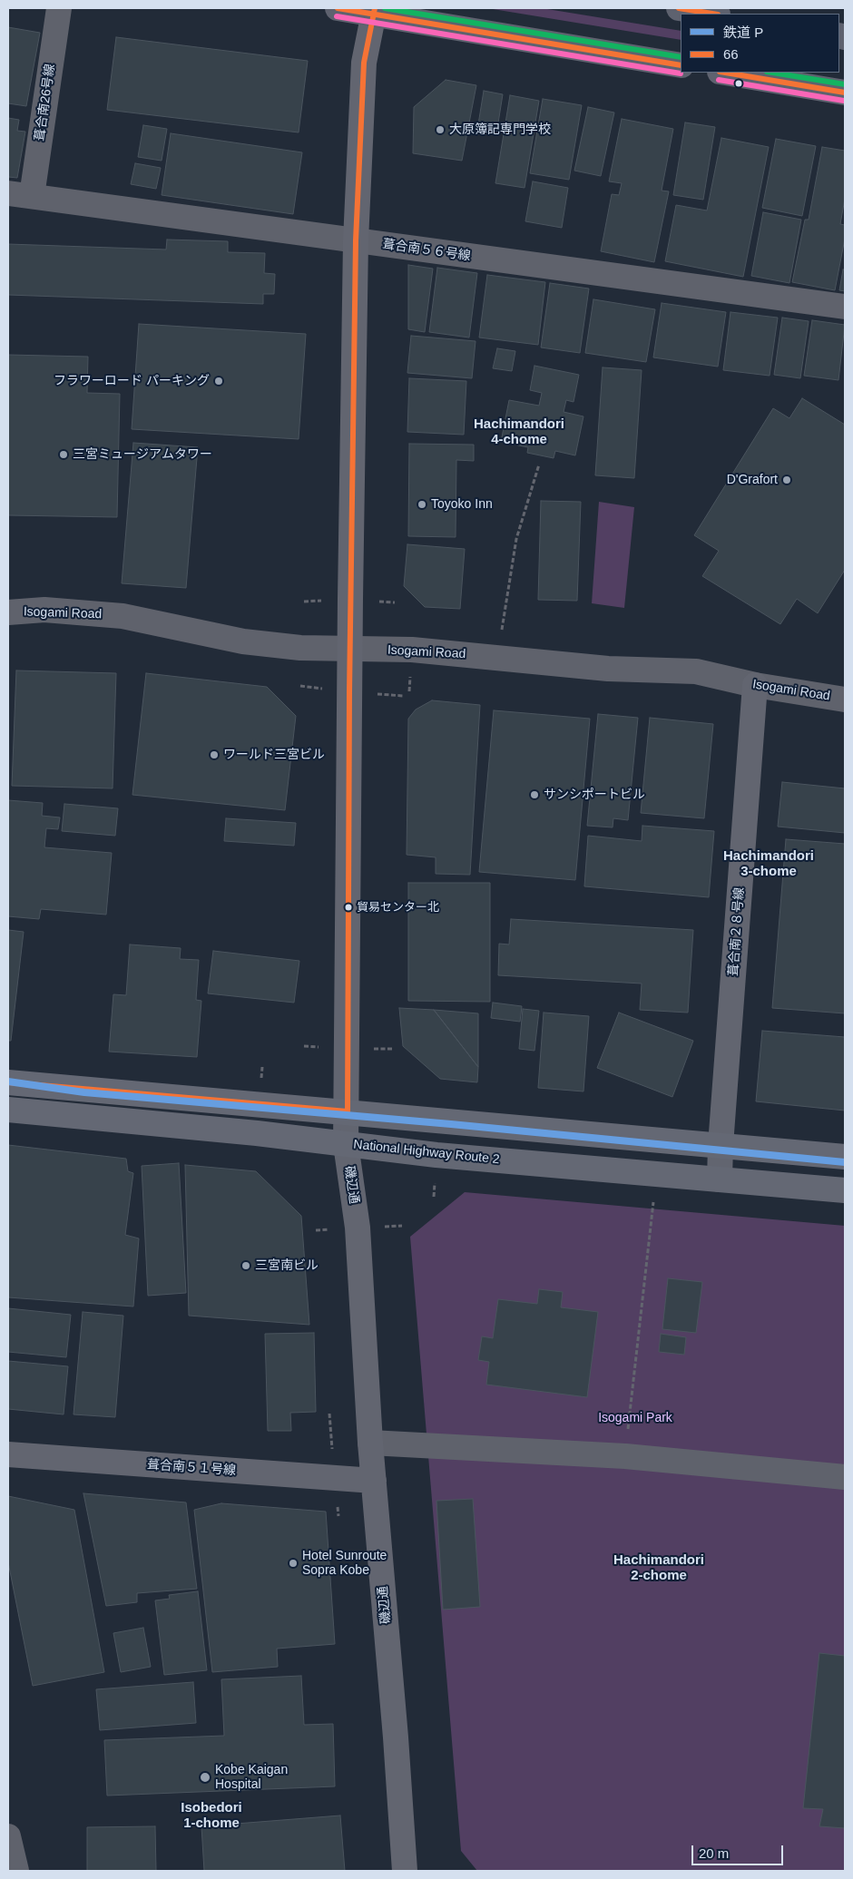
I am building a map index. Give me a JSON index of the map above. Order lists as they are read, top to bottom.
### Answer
{
  "streets": {
    "highway": ["National Highway Route 2"],
    "street": [
      "葺合南26号線",
      "葺合南５６号線",
      "Isogami Road",
      "葺合南２８号線",
      "磯辺通",
      "葺合南５１号線"
    ]
  },
  "crossings": [
    ["葺合南26号線", "葺合南５６号線"],
    ["葺合南５６号線", "磯辺通"],
    ["Isogami Road", "葺合南２８号線"],
    ["Isogami Road", "磯辺通"],
    ["葺合南２８号線", "National Highway Route 2"],
    ["National Highway Route 2", "磯辺通"],
    ["磯辺通", "葺合南５１号線"]
  ],
  "districts": [
    "Hachimandori 4-chome",
    "Hachimandori 3-chome",
    "Hachimandori 2-chome",
    "Isobedori 1-chome"
  ],
  "parks": ["Isogami Park"],
  "places": [
    "大原簿記専門学校",
    "フラワーロード パーキング",
    "三宮ミュージアムタワー",
    "D'Grafort",
    "Toyoko Inn",
    "ワールド三宮ビル",
    "サンシポートビル",
    "貿易センター北",
    "三宮南ビル",
    "Hotel Sunroute Sopra Kobe",
    "Kobe Kaigan Hospital"
  ],
  "lines": ["transit line 66", "rail line P"],
  "legend": ["鉄道 P", "66"],
  "scale_bar": "20 m"
}
